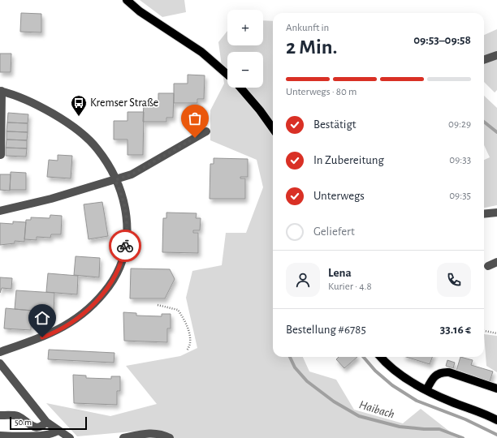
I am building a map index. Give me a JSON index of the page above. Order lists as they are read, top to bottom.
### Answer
{
  "water": ["Haibach"],
  "places": {
    "bus stop": ["Kremser Straße"]
  },
  "scale_bar": "50 m",
  "page": {
    "map_buttons": ["+", "−"],
    "heading": ["2 Min.", "Ankunft in", "09:53–09:58"],
    "panel": [
      "Lena",
      "Kurier · 4.8",
      "Bestellung #6785",
      "33.16 €"
    ],
    "bar": "Unterwegs · 80 m",
    "list": [
      ["Bestätigt", "09:29"],
      ["In Zubereitung", "09:33"],
      ["Unterwegs", "09:35"],
      "Geliefert"
    ],
    "scale": "50 m"
  }
}
